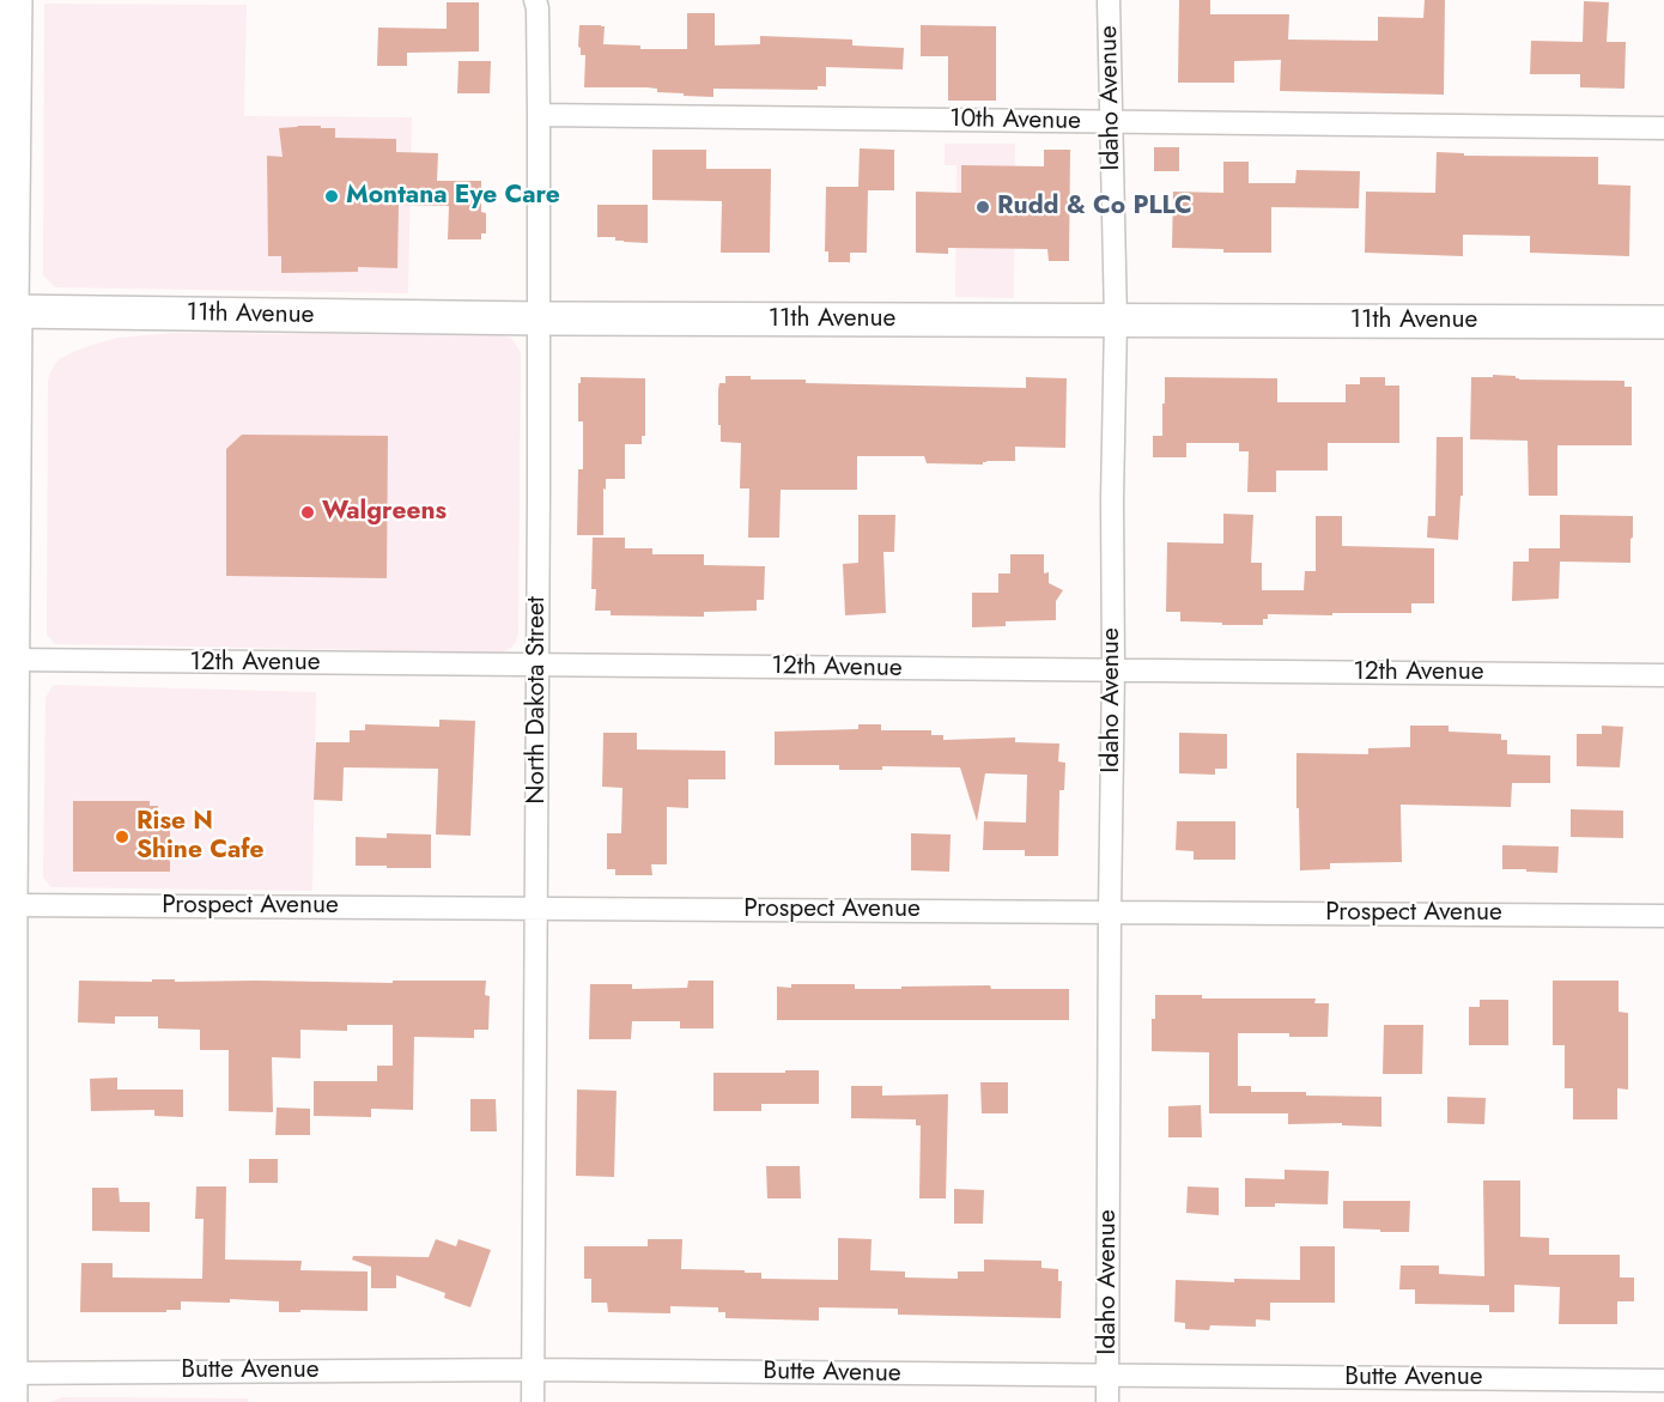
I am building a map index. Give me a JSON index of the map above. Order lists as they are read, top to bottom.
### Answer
{
  "streets": {
    "main road": ["11th Avenue"],
    "street": [
      "Idaho Avenue",
      "10th Avenue",
      "12th Avenue",
      "North Dakota Street",
      "Prospect Avenue",
      "Butte Avenue"
    ]
  },
  "crossings": [
    ["Idaho Avenue", "10th Avenue"],
    ["Idaho Avenue", "11th Avenue"],
    ["Idaho Avenue", "12th Avenue"],
    ["Idaho Avenue", "Prospect Avenue"],
    ["Idaho Avenue", "Butte Avenue"],
    ["10th Avenue", "North Dakota Street"],
    ["11th Avenue", "North Dakota Street"],
    ["12th Avenue", "North Dakota Street"],
    ["North Dakota Street", "Prospect Avenue"],
    ["North Dakota Street", "Butte Avenue"]
  ],
  "places": [
    "Montana Eye Care",
    "Rudd & Co PLLC",
    "Walgreens",
    "Rise N Shine Cafe"
  ]
}
